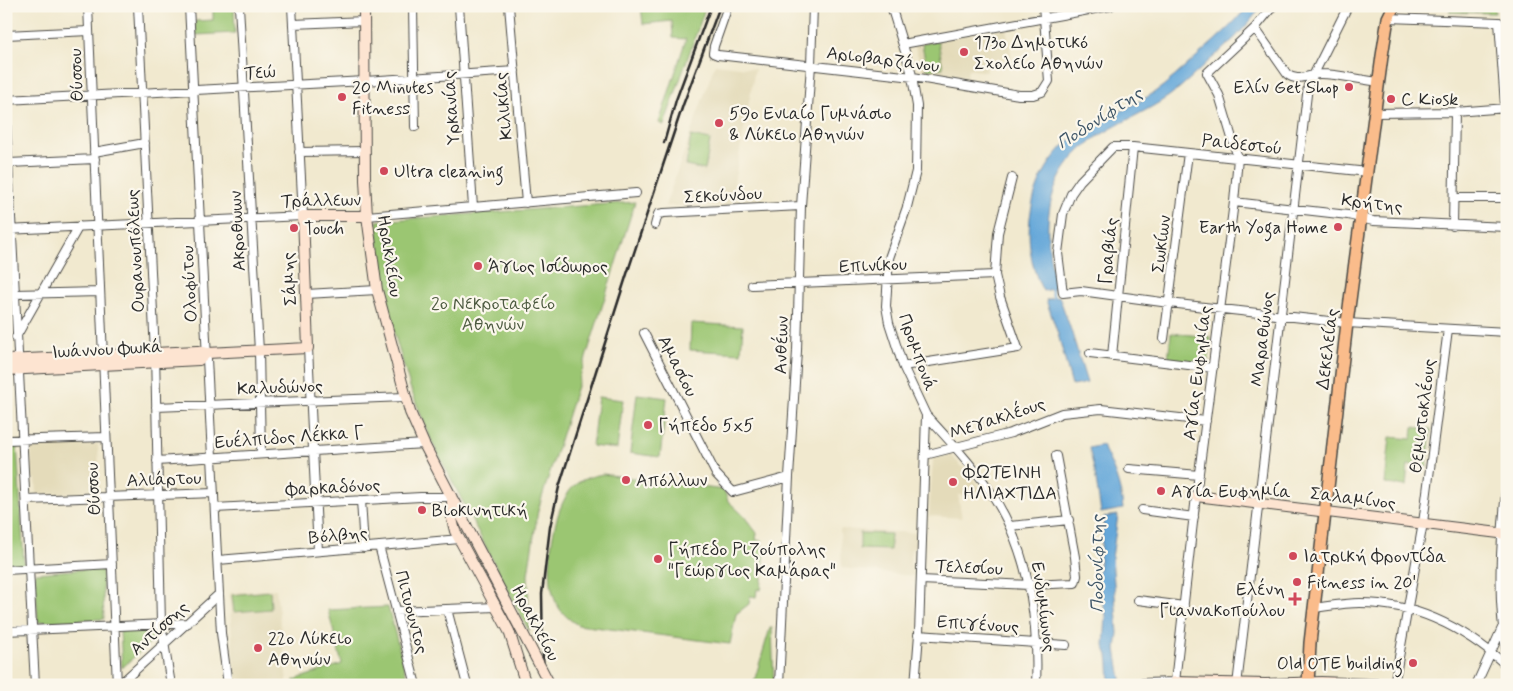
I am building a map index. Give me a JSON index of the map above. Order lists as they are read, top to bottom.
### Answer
{
  "streets": {
    "main road": ["Δεκελείας"],
    "street": [
      "Αριοβαρζάνου",
      "Τεώ",
      "Θύσσου",
      "Κιλικίας",
      "Υρκανίας",
      "Ραιδεστού",
      "Σεκούνδου",
      "Τράλλεων",
      "Κρήτης",
      "Ακροθωων",
      "Σωκίων",
      "Ουρανουπόλεως",
      "Γραβιάς",
      "Ηρακλείου",
      "Επινίκου",
      "Σάμης",
      "Ολοφύτου",
      "Μαραθώνος",
      "Ανθέων",
      "Ιωάννου Φωκά",
      "Προμπονά",
      "Αμασίου",
      "Αγίας Ευφημίας",
      "Καλυδώνος",
      "Θεμιστοκλέους",
      "Μεγακλέους",
      "Ευέλπιδος Λέκκα Γ",
      "Αλιάρτου",
      "Φαρκαδόνος",
      "Σαλαμίνος",
      "Βόλβης",
      "Τελεσίου",
      "Ενδυμίωνος",
      "Πιτυουντος",
      "Επιγένους",
      "Αντίσσης"
    ]
  },
  "crossings": [
    ["Αριοβαρζάνου", "Ανθέων"],
    ["Αριοβαρζάνου", "Προμπονά"],
    ["Τεώ", "Θύσσου"],
    ["Τεώ", "Κιλικίας"],
    ["Τεώ", "Υρκανίας"],
    ["Τεώ", "Ακροθωων"],
    ["Τεώ", "Ουρανουπόλεως"],
    ["Τεώ", "Ηρακλείου"],
    ["Τεώ", "Σάμης"],
    ["Τεώ", "Ολοφύτου"],
    ["Θύσσου", "Τράλλεων"],
    ["Θύσσου", "Ιωάννου Φωκά"],
    ["Θύσσου", "Αλιάρτου"],
    ["Θύσσου", "Αντίσσης"],
    ["Κιλικίας", "Τράλλεων"],
    ["Υρκανίας", "Τράλλεων"],
    ["Ραιδεστού", "Σωκίων"],
    ["Ραιδεστού", "Γραβιάς"],
    ["Ραιδεστού", "Μαραθώνος"],
    ["Ραιδεστού", "Δεκελείας"],
    ["Ραιδεστού", "Αγίας Ευφημίας"],
    ["Σεκούνδου", "Ανθέων"],
    ["Τράλλεων", "Ακροθωων"],
    ["Τράλλεων", "Ουρανουπόλεως"],
    ["Τράλλεων", "Ηρακλείου"],
    ["Τράλλεων", "Σάμης"],
    ["Τράλλεων", "Ολοφύτου"],
    ["Κρήτης", "Μαραθώνος"],
    ["Κρήτης", "Δεκελείας"],
    ["Κρήτης", "Αγίας Ευφημίας"],
    ["Ακροθωων", "Ιωάννου Φωκά"],
    ["Ακροθωων", "Καλυδώνος"],
    ["Ακροθωων", "Ευέλπιδος Λέκκα Γ"],
    ["Ουρανουπόλεως", "Ιωάννου Φωκά"],
    ["Ουρανουπόλεως", "Καλυδώνος"],
    ["Ουρανουπόλεως", "Ευέλπιδος Λέκκα Γ"],
    ["Ουρανουπόλεως", "Αλιάρτου"],
    ["Ουρανουπόλεως", "Αντίσσης"],
    ["Ηρακλείου", "Καλυδώνος"],
    ["Ηρακλείου", "Ευέλπιδος Λέκκα Γ"],
    ["Ηρακλείου", "Φαρκαδόνος"],
    ["Ηρακλείου", "Βόλβης"],
    ["Επινίκου", "Ανθέων"],
    ["Επινίκου", "Προμπονά"],
    ["Σάμης", "Ιωάννου Φωκά"],
    ["Σάμης", "Καλυδώνος"],
    ["Σάμης", "Ευέλπιδος Λέκκα Γ"],
    ["Σάμης", "Φαρκαδόνος"],
    ["Σάμης", "Βόλβης"],
    ["Ολοφύτου", "Ιωάννου Φωκά"],
    ["Ολοφύτου", "Καλυδώνος"],
    ["Ολοφύτου", "Ευέλπιδος Λέκκα Γ"],
    ["Ολοφύτου", "Αλιάρτου"],
    ["Ολοφύτου", "Φαρκαδόνος"],
    ["Ολοφύτου", "Βόλβης"],
    ["Ολοφύτου", "Αντίσσης"],
    ["Μαραθώνος", "Σαλαμίνος"],
    ["Ανθέων", "Αμασίου"],
    ["Δεκελείας", "Σαλαμίνος"],
    ["Προμπονά", "Μεγακλέους"],
    ["Προμπονά", "Τελεσίου"],
    ["Προμπονά", "Ενδυμίωνος"],
    ["Προμπονά", "Επιγένους"],
    ["Αγίας Ευφημίας", "Μεγακλέους"],
    ["Αγίας Ευφημίας", "Σαλαμίνος"],
    ["Θεμιστοκλέους", "Σαλαμίνος"],
    ["Μεγακλέους", "Ενδυμίωνος"],
    ["Βόλβης", "Πιτυουντος"],
    ["Τελεσίου", "Ενδυμίωνος"],
    ["Ενδυμίωνος", "Επιγένους"]
  ],
  "water": ["Ποδονίφτης"],
  "parks": ["2ο Νεκροταφείο Αθηνών"],
  "places": {
    "other": [
      "173ο Δημοτικό Σχολείο Αθηνών",
      "Ελίν Get Shop",
      "20 Μinutes Fitness",
      "C Kiosk",
      "59ο Ενιαίο Γυμνάσιο & Λύκειο Αθηνών",
      "Ultra cleaning",
      "Earth Yoga Home",
      "Touch",
      "Άγιος Ισίδωρος",
      "Γήπεδο 5x5",
      "Απόλλων",
      "ΦΩΤΕΙΝΗ ΗΛΙΑΧΤΙΔΑ",
      "Αγία Ευφημία",
      "Βιοκινητική",
      "Ιατρική Φροντίδα",
      "Γήπεδο Ριζούπολης \"Γεώργιος Καμάρας\"",
      "Fitness in 20'",
      "22ο Λύκειο Αθηνών",
      "Old OTE building"
    ],
    "health": ["Ελένη Γιαννακοπούλου"]
  }
}
